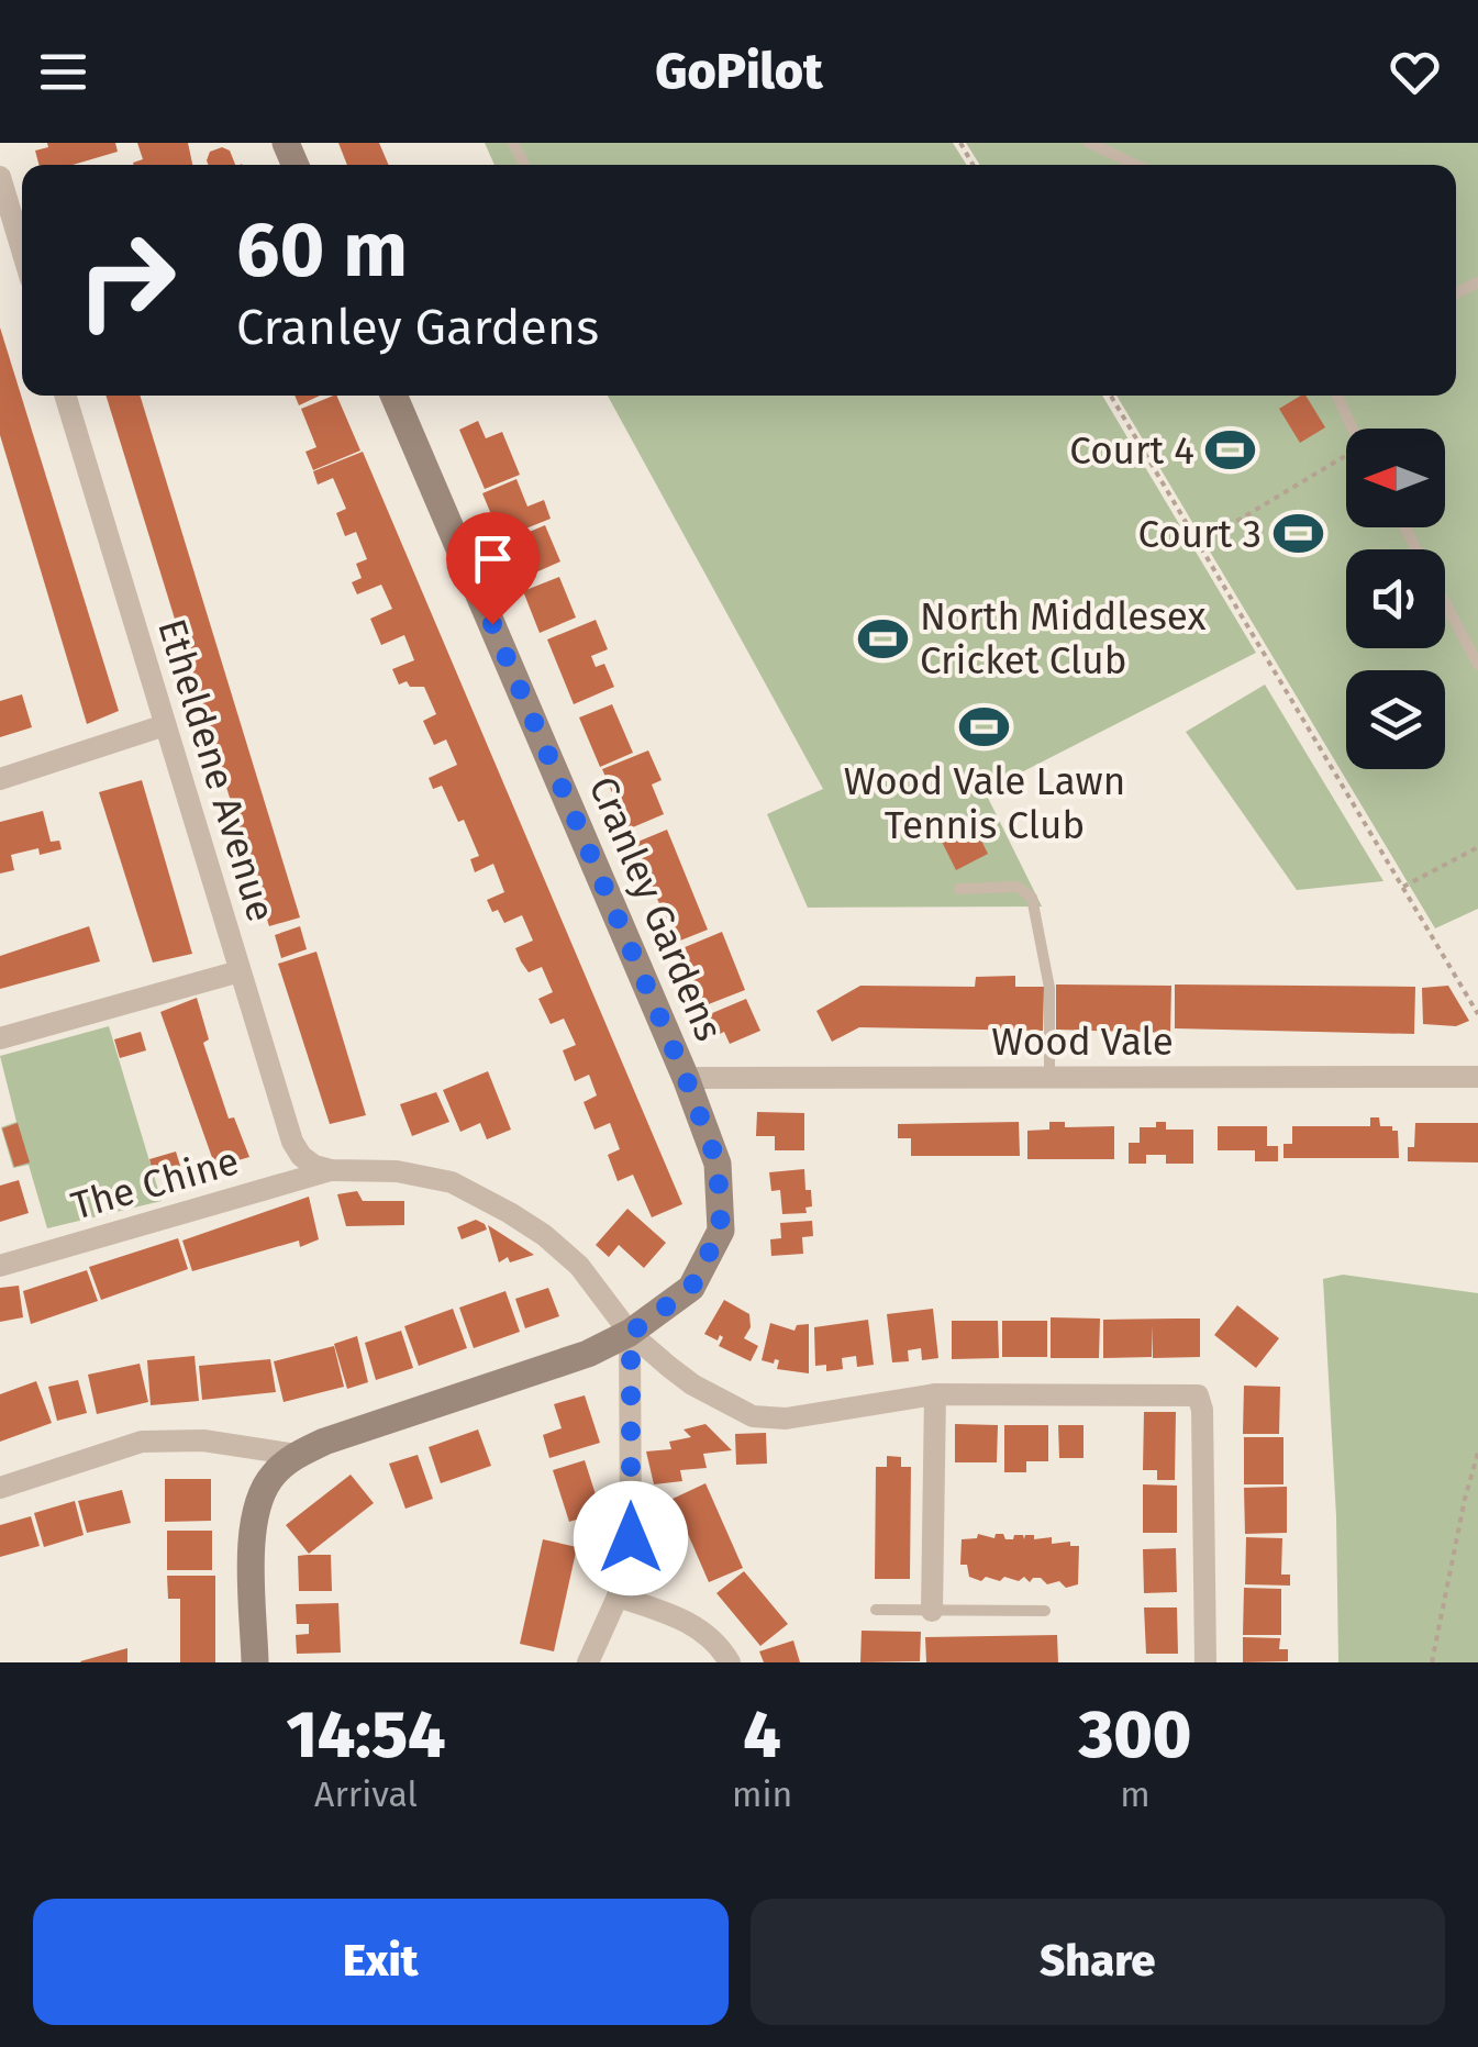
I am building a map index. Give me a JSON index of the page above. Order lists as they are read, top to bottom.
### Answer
{
  "streets": {
    "street": [
      "Etheldene Avenue",
      "Cranley Gardens",
      "Wood Vale",
      "The Chine"
    ]
  },
  "crossings": [
    ["Etheldene Avenue", "The Chine"],
    ["Cranley Gardens", "Wood Vale"],
    ["Cranley Gardens", "The Chine"]
  ],
  "places": {
    "sports": [
      "Court 4",
      "Court 3",
      "North Middlesex Cricket Club",
      "Wood Vale Lawn Tennis Club"
    ]
  },
  "north": "left",
  "page": {
    "header": "GoPilot",
    "turn": ["60 m", "Cranley Gardens"],
    "eta": [
      "14:54",
      "Arrival",
      "4",
      "min",
      "300",
      "m"
    ],
    "buttons": ["Exit", "Share"]
  }
}
